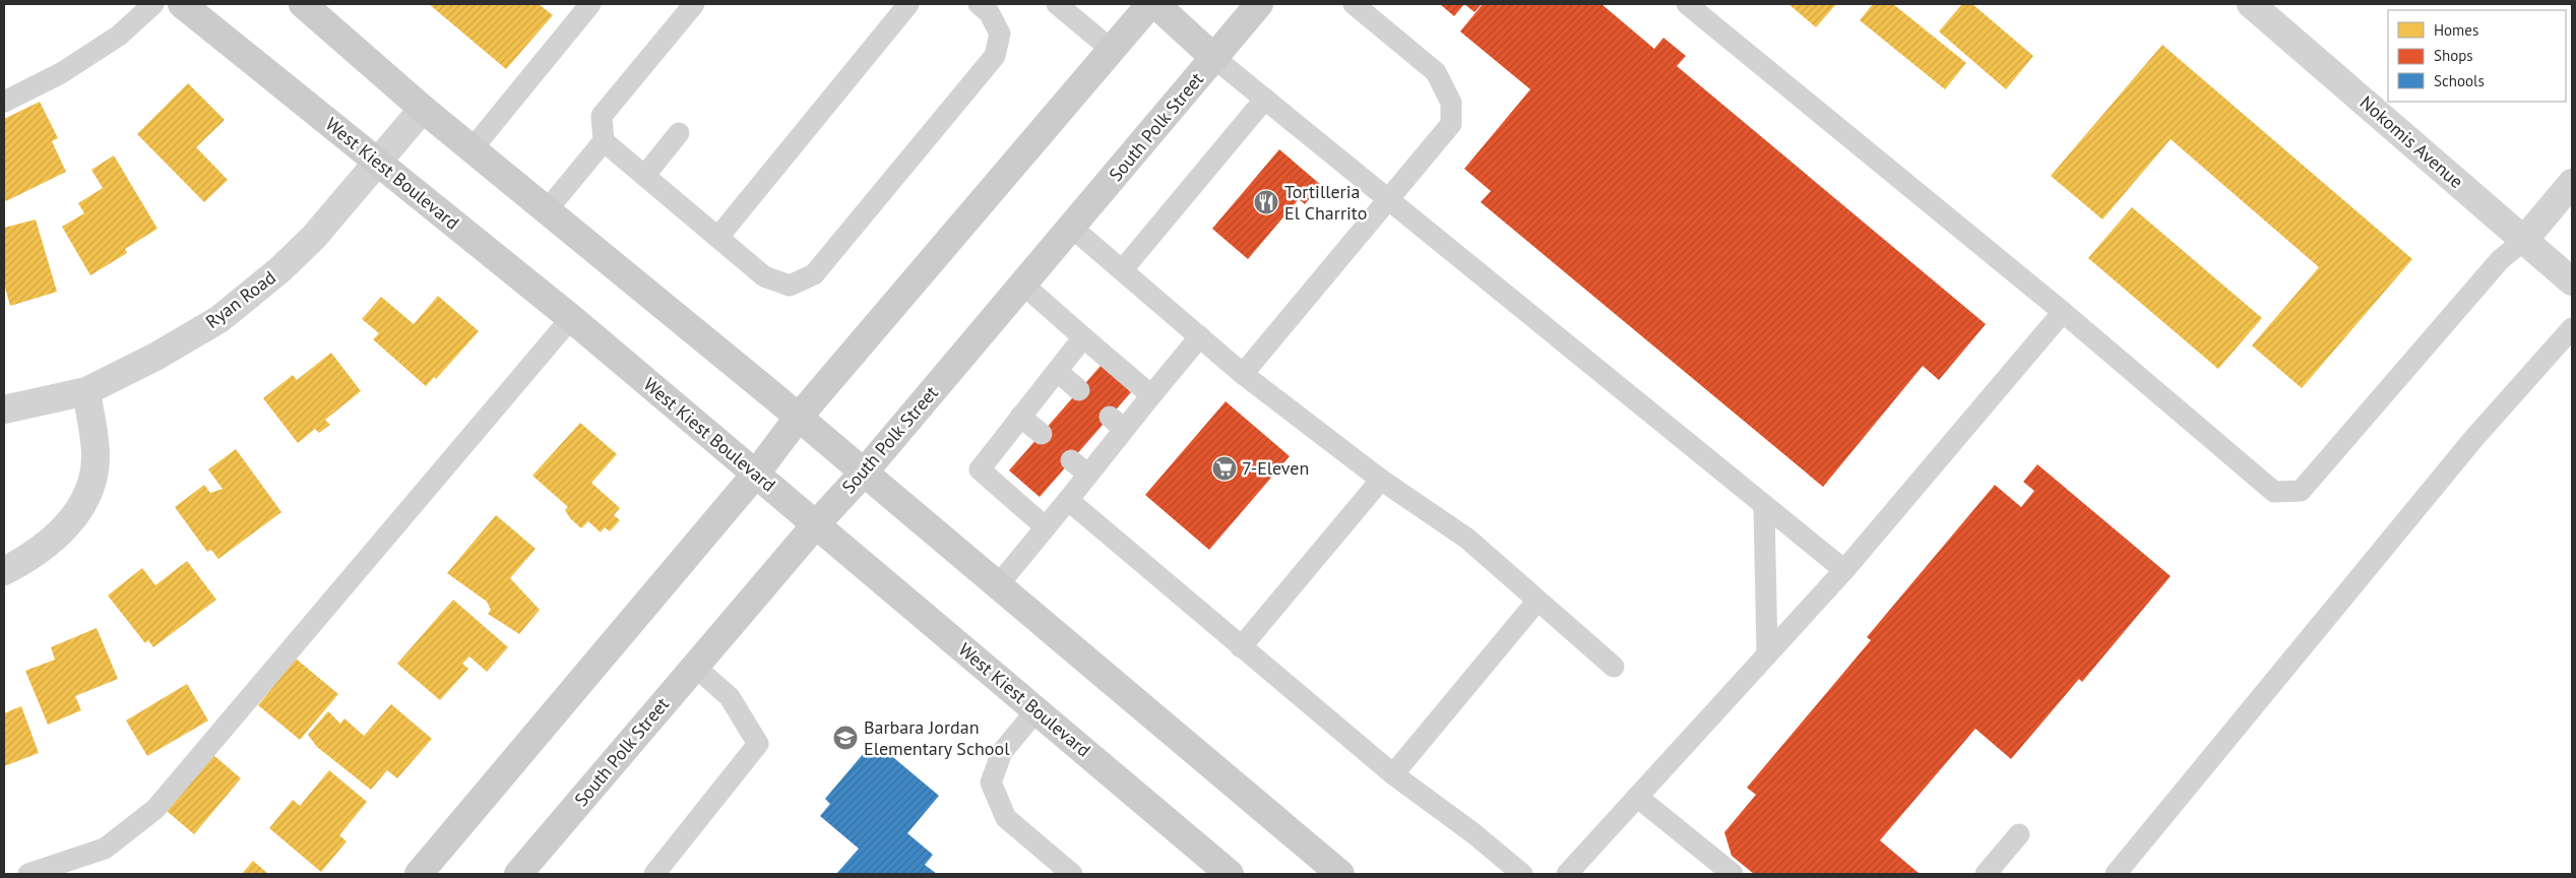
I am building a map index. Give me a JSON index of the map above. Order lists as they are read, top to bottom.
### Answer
{
  "streets": {
    "main road": ["South Polk Street", "West Kiest Boulevard"],
    "street": ["Nokomis Avenue", "Ryan Road"]
  },
  "crossings": [
    ["South Polk Street", "West Kiest Boulevard"],
    ["West Kiest Boulevard", "Ryan Road"]
  ],
  "places": {
    "restaurant": ["Tortilleria El Charrito"],
    "supermarket": ["7-Eleven"],
    "school or university": ["Barbara Jordan Elementary School"]
  },
  "legend": ["Homes", "Shops", "Schools"]
}
